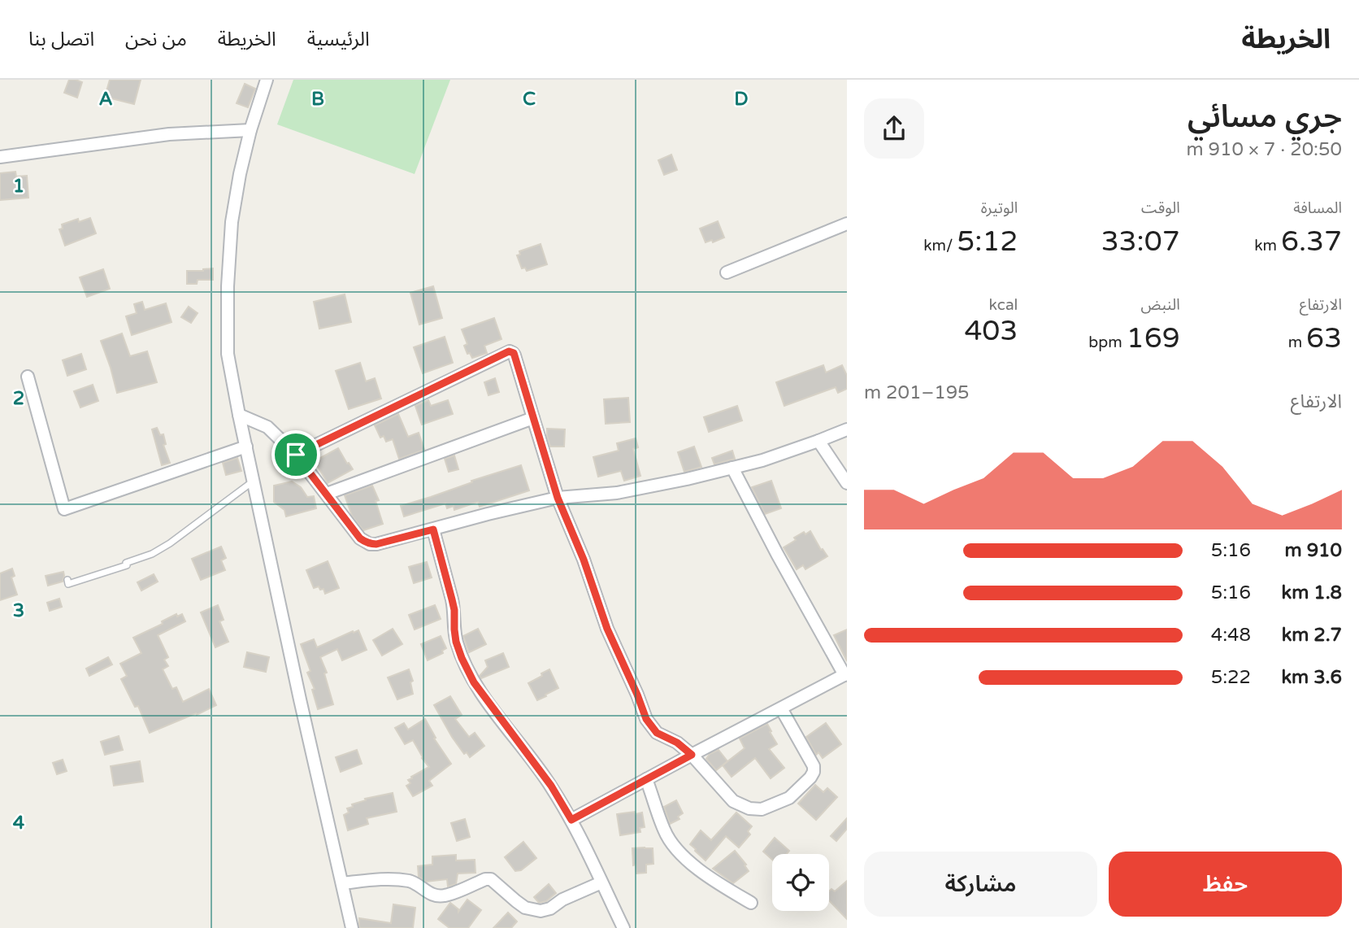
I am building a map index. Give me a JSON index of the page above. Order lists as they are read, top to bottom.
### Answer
{
  "page": {
    "header": "الخريطة",
    "nav": [
      "الرئيسية",
      "الخريطة",
      "من نحن",
      "اتصل بنا"
    ],
    "heading": ["جري مسائي", "20:50 · 7 × 910 m"],
    "stats": [
      ["المسافة", "6.37 km"],
      ["الوقت", "33:07"],
      ["الوتيرة", "5:12 /km"],
      ["الارتفاع", "63 m"],
      ["النبض", "169 bpm"],
      ["kcal", "403"]
    ],
    "chart": ["الارتفاع", "195–201 m"],
    "list": [
      {
        "name": "910 m",
        "note": "5:16"
      },
      {
        "name": "1.8 km",
        "note": "5:16"
      },
      {
        "name": "2.7 km",
        "note": "4:48"
      },
      {
        "name": "3.6 km",
        "note": "5:22"
      }
    ],
    "buttons": ["حفظ", "مشاركة"]
  },
  "grid": {
    "columns": [
      "A",
      "B",
      "C",
      "D"
    ],
    "rows": [
      "1",
      "2",
      "3",
      "4"
    ]
  }
}
